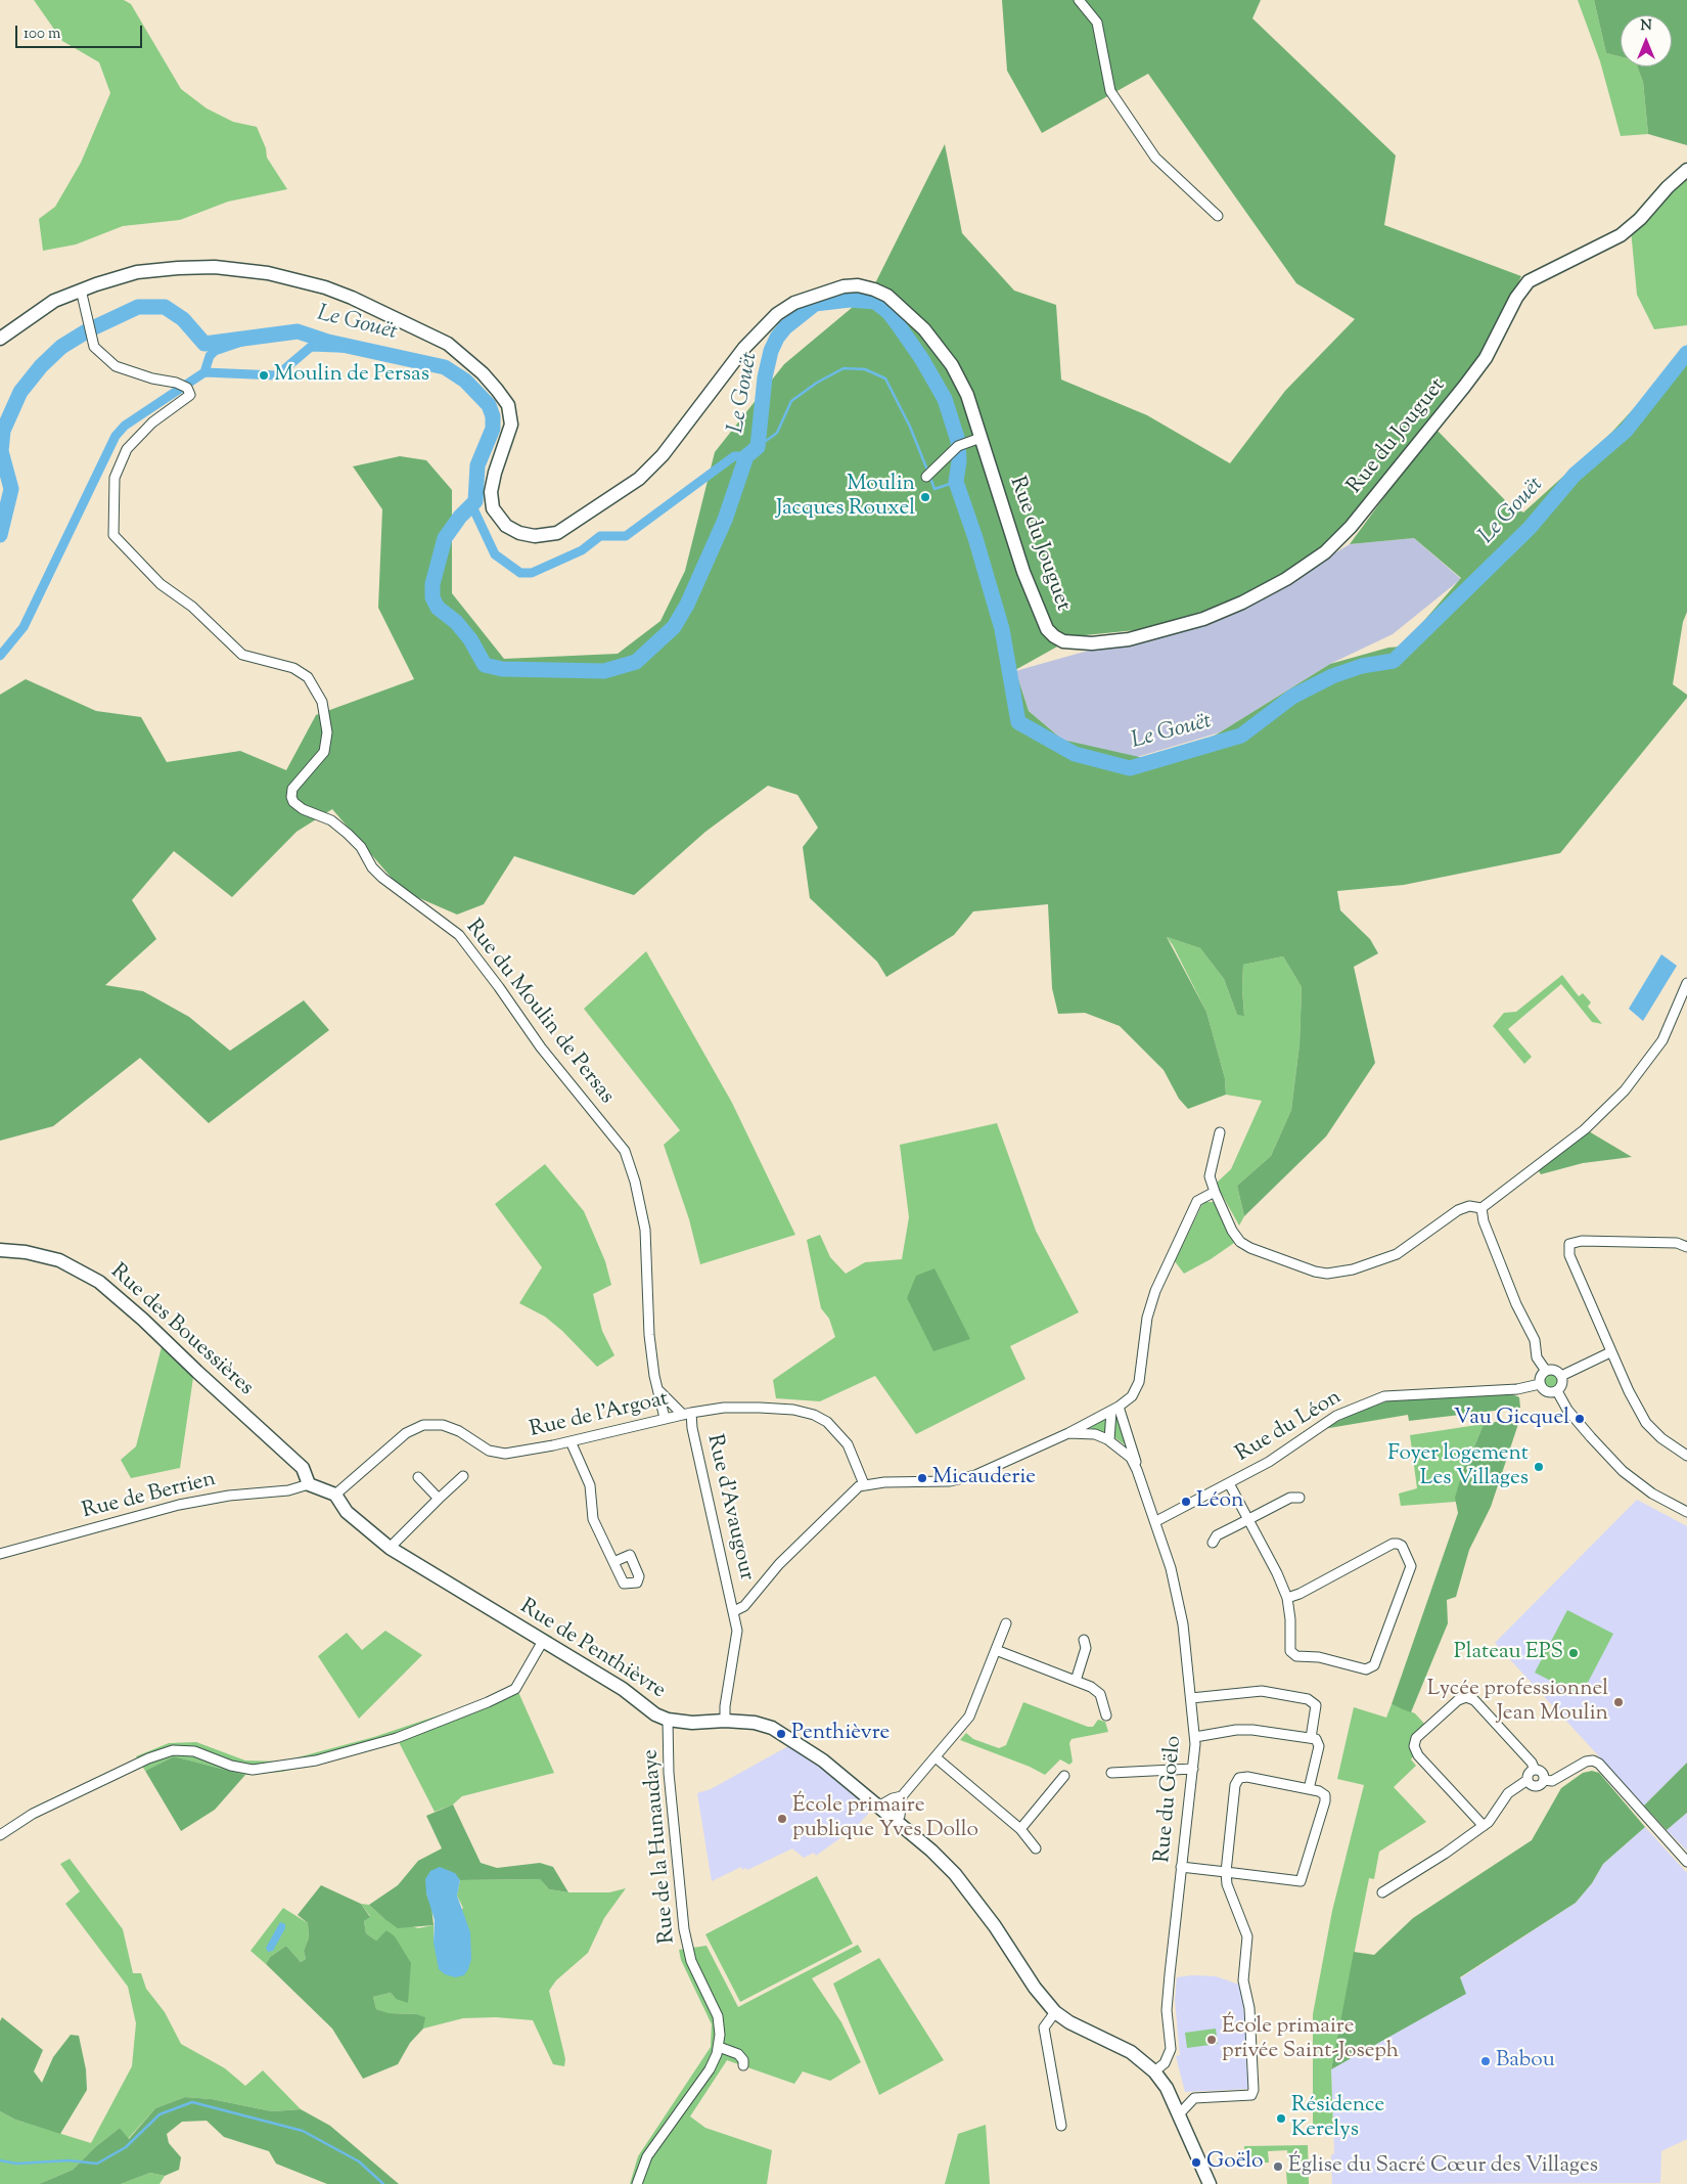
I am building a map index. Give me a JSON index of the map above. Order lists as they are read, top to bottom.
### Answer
{
  "streets": {
    "street": [
      "Rue du Jouguet",
      "Rue du Moulin de Persas",
      "Rue des Bouessières",
      "Rue de l'Argoat",
      "Rue du Léon",
      "Rue de Berrien",
      "Rue d'Avaugour",
      "Rue de Penthièvre",
      "Rue du Goëlo",
      "Rue de la Hunaudaye"
    ]
  },
  "crossings": [
    ["Rue du Jouguet", "Rue du Moulin de Persas"],
    ["Rue du Moulin de Persas", "Rue de l'Argoat"],
    ["Rue des Bouessières", "Rue de Berrien"],
    ["Rue de l'Argoat", "Rue d'Avaugour"],
    ["Rue de l'Argoat", "Rue de Penthièvre"],
    ["Rue du Léon", "Rue du Goëlo"],
    ["Rue d'Avaugour", "Rue de Penthièvre"],
    ["Rue de Penthièvre", "Rue du Goëlo"],
    ["Rue de Penthièvre", "Rue de la Hunaudaye"]
  ],
  "water": ["Le Gouët"],
  "places": [
    "Moulin de Persas",
    "Moulin Jacques Rouxel",
    "Vau Gicquel",
    "Foyer logement Les Villages",
    "Micauderie",
    "Léon",
    "Plateau EPS",
    "Lycée professionnel Jean Moulin",
    "Penthièvre",
    "École primaire publique Yves Dollo",
    "École primaire privée Saint-Joseph",
    "Babou",
    "Résidence Kerelys",
    "Goëlo",
    "Église du Sacré Cœur des Villages"
  ],
  "scale_bar": "100 m",
  "north": "top"
}
